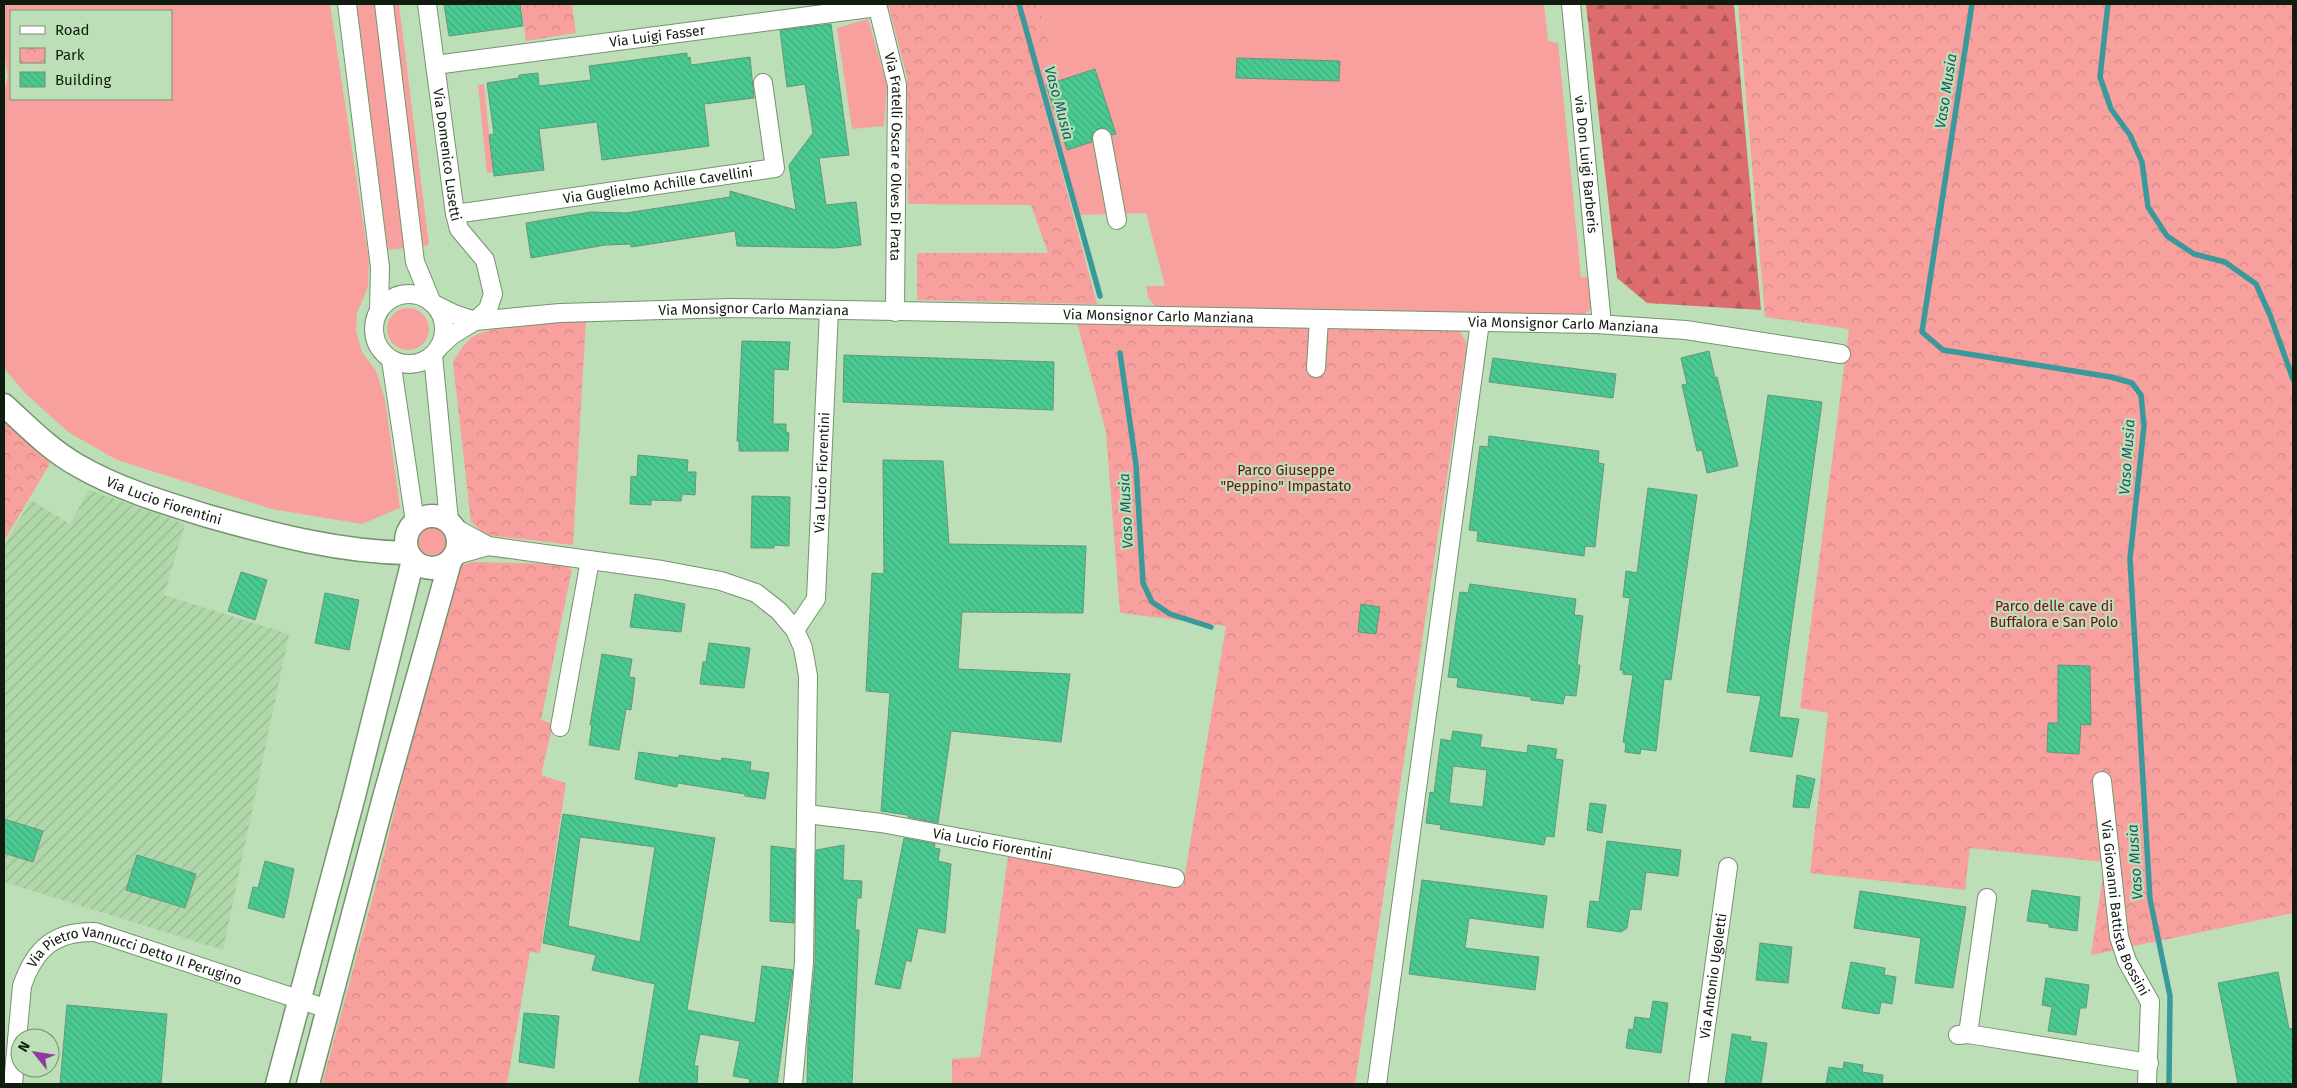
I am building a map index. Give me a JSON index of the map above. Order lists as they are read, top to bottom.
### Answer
{
  "streets": {
    "street": [
      "Via Luigi Fasser",
      "Via Domenico Lusetti",
      "Via Fratelli Oscar e Olves Di Prata",
      "via Don Luigi Barberis",
      "Via Guglielmo Achille Cavellini",
      "Via Monsignor Carlo Manziana",
      "Via Lucio Fiorentini",
      "Via Giovanni Battista Bossini",
      "Via Antonio Ugoletti",
      "Via Pietro Vannucci Detto Il Perugino"
    ]
  },
  "crossings": [
    ["Via Luigi Fasser", "Via Domenico Lusetti"],
    ["Via Luigi Fasser", "Via Fratelli Oscar e Olves Di Prata"],
    ["Via Domenico Lusetti", "Via Guglielmo Achille Cavellini"],
    ["Via Domenico Lusetti", "Via Monsignor Carlo Manziana"],
    ["Via Fratelli Oscar e Olves Di Prata", "Via Monsignor Carlo Manziana"],
    ["via Don Luigi Barberis", "Via Monsignor Carlo Manziana"],
    ["Via Monsignor Carlo Manziana", "Via Lucio Fiorentini"]
  ],
  "water": ["Vaso Musia"],
  "parks": ["Parco Giuseppe \"Peppino\" Impastato", "Parco delle cave di Buffalora e San Polo"],
  "legend": ["Road", "Park", "Building"],
  "north": "top left"
}
